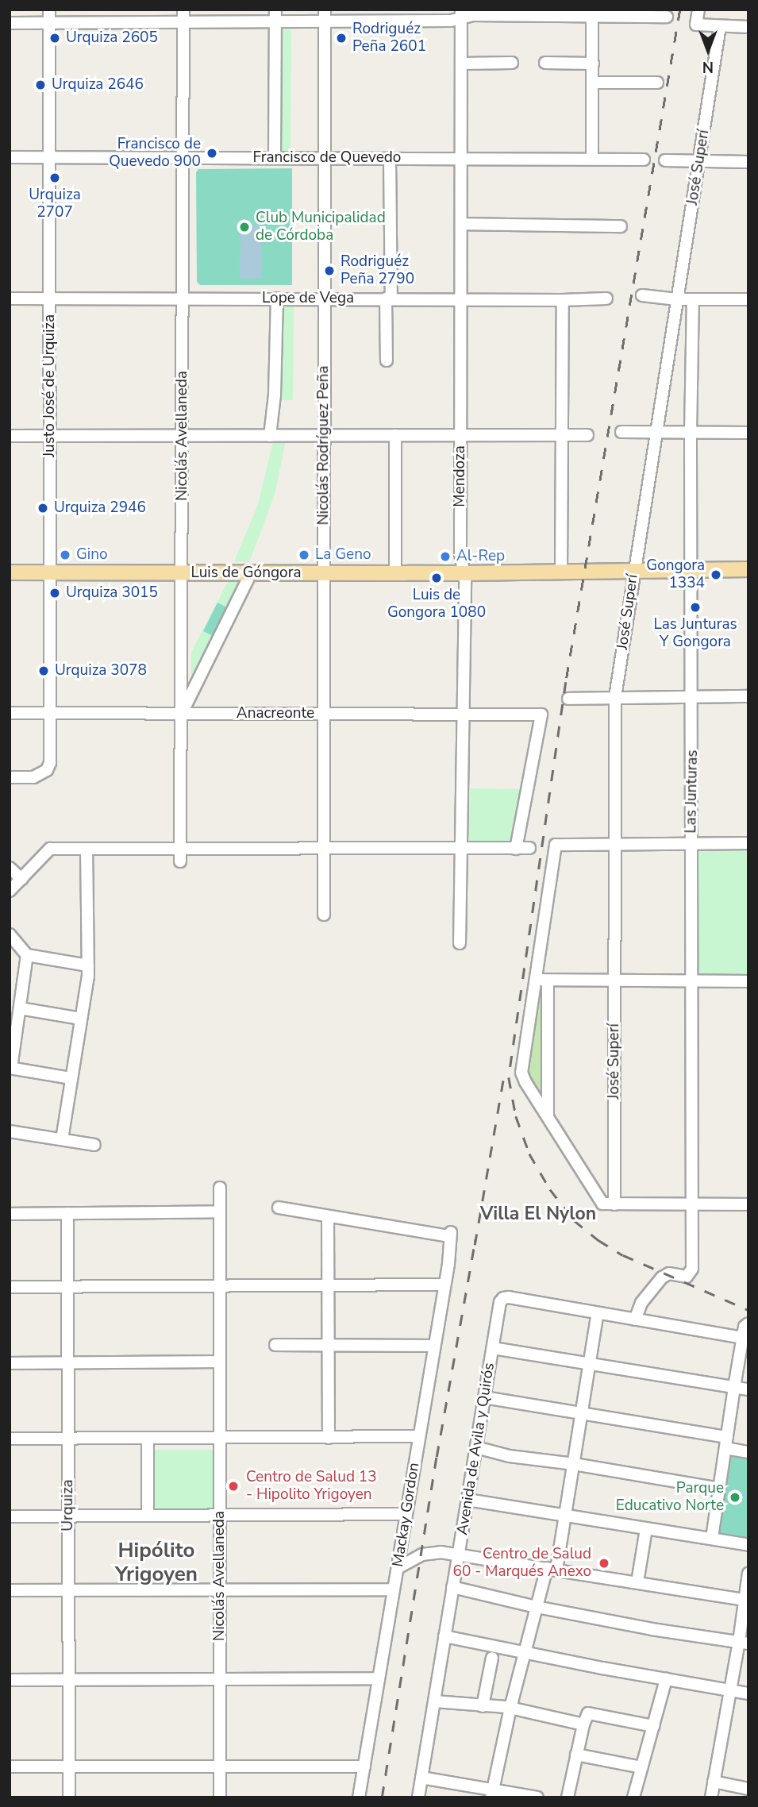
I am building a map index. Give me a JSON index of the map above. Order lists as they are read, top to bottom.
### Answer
{
  "streets": {
    "main road": ["Luis de Góngora"],
    "street": [
      "Francisco de Quevedo",
      "José Superí",
      "Lope de Vega",
      "Justo José de Urquiza",
      "Nicolás Avellaneda",
      "Nicolás Rodríguez Peña",
      "Mendoza",
      "Anacreonte",
      "Las Junturas",
      "Avenida de Avila y Quirós",
      "Urquiza",
      "Mackay Gordon"
    ]
  },
  "crossings": [
    ["Francisco de Quevedo", "Justo José de Urquiza"],
    ["Francisco de Quevedo", "Nicolás Avellaneda"],
    ["Francisco de Quevedo", "Nicolás Rodríguez Peña"],
    ["Francisco de Quevedo", "Mendoza"],
    ["José Superí", "Luis de Góngora"],
    ["Lope de Vega", "Justo José de Urquiza"],
    ["Lope de Vega", "Nicolás Avellaneda"],
    ["Lope de Vega", "Nicolás Rodríguez Peña"],
    ["Lope de Vega", "Mendoza"],
    ["Justo José de Urquiza", "Luis de Góngora"],
    ["Justo José de Urquiza", "Anacreonte"],
    ["Nicolás Avellaneda", "Luis de Góngora"],
    ["Nicolás Avellaneda", "Anacreonte"],
    ["Nicolás Rodríguez Peña", "Luis de Góngora"],
    ["Nicolás Rodríguez Peña", "Anacreonte"],
    ["Mendoza", "Luis de Góngora"],
    ["Mendoza", "Anacreonte"],
    ["Luis de Góngora", "Las Junturas"]
  ],
  "districts": ["Villa El Nylon", "Hipólito Yrigoyen"],
  "places": [
    "Urquiza 2605",
    "Rodriguéz Peña 2601",
    "Urquiza 2646",
    "Francisco de Quevedo 900",
    "Urquiza 2707",
    "Club Municipalidad de Córdoba",
    "Rodriguéz Peña 2790",
    "Urquiza 2946",
    "Gino",
    "La Geno",
    "Al-Rep",
    "Gongora 1334",
    "Luis de Gongora 1080",
    "Urquiza 3015",
    "Las Junturas Y Gongora",
    "Urquiza 3078",
    "Centro de Salud 13 - Hipolito Yrigoyen",
    "Parque Educativo Norte",
    "Centro de Salud 60 - Marqués Anexo"
  ],
  "north": "bottom"
}
